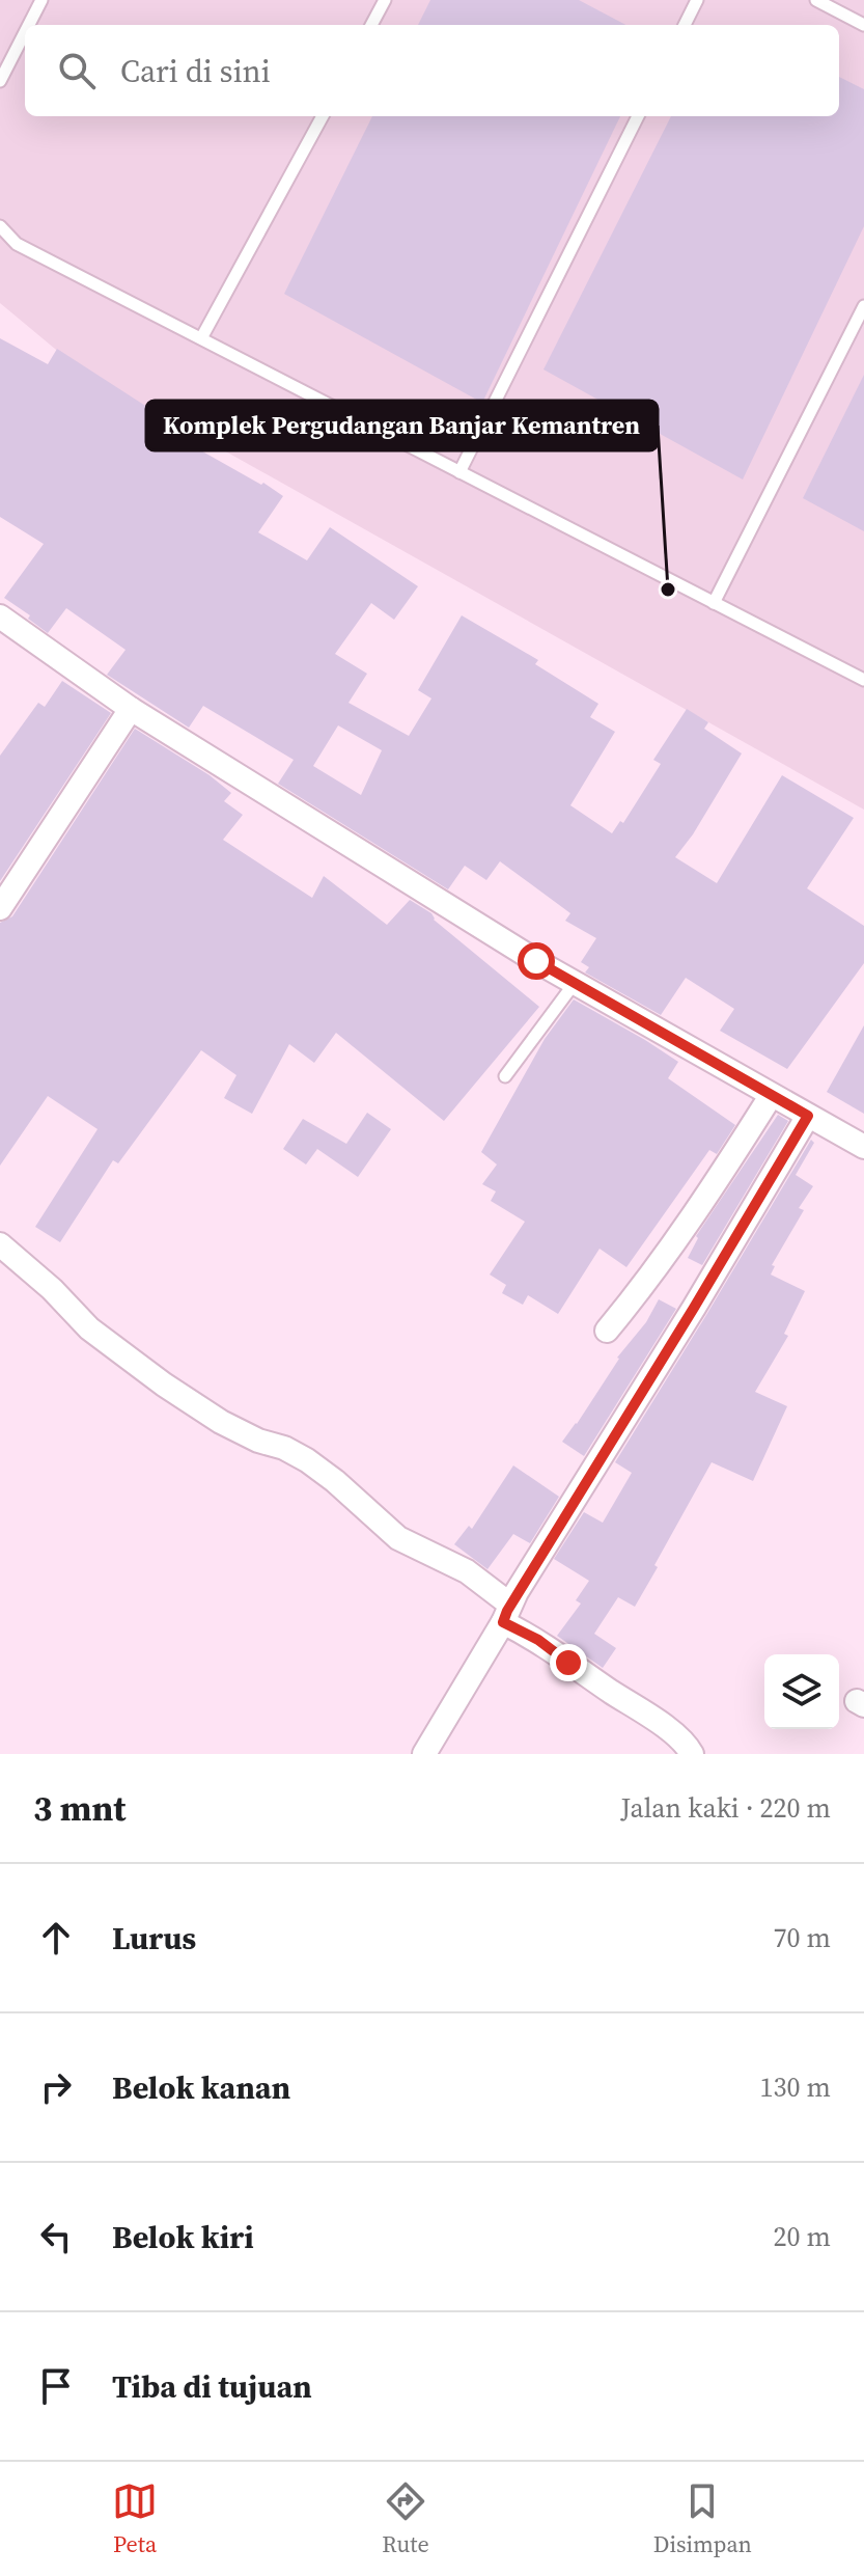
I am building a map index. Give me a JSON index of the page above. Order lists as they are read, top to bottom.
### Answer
{
  "places": ["Komplek Pergudangan Banjar Kemantren"],
  "page": {
    "search": "Cari di sini",
    "heading": ["3 mnt", "Jalan kaki · 220 m"],
    "list": [
      ["Lurus", "70 m"],
      ["Belok kanan", "130 m"],
      ["Belok kiri", "20 m"],
      "Tiba di tujuan"
    ],
    "nav": ["Peta", "Rute", "Disimpan"]
  }
}
